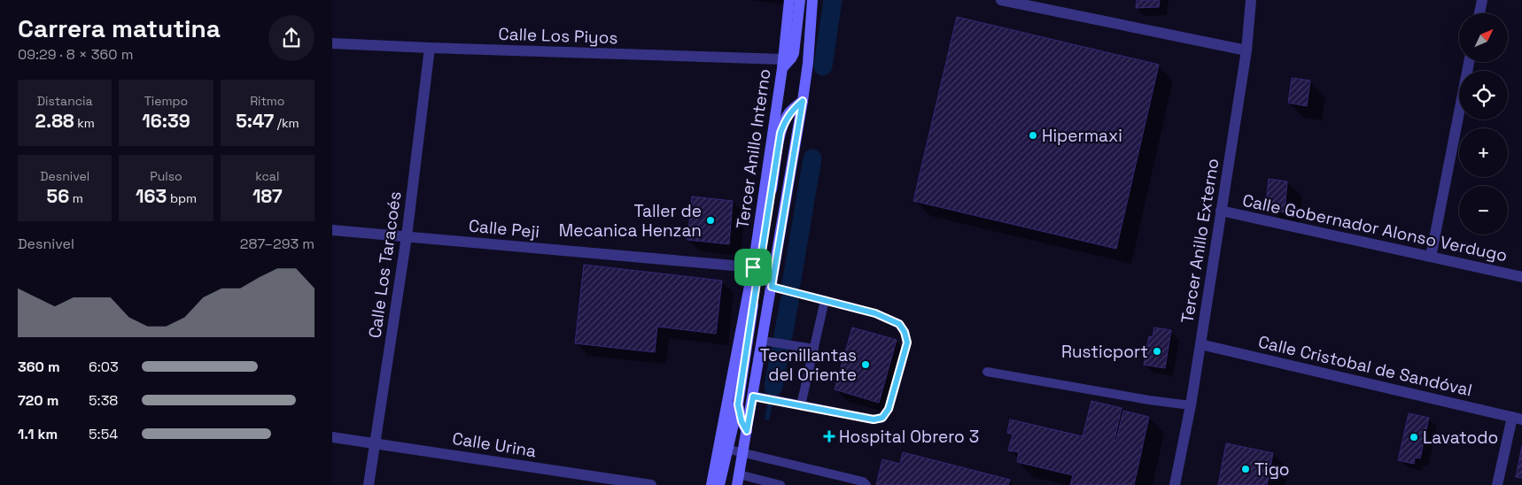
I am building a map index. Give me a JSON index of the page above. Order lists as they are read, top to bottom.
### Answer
{
  "streets": {
    "main road": ["Tercer Anillo Interno"],
    "street": [
      "Calle Los Piyos",
      "Calle Gobernador Alonso Verdugo",
      "Calle Peji",
      "Tercer Anillo Externo",
      "Calle Los Taracoés",
      "Calle Cristobal de Sandóval",
      "Calle Urina"
    ]
  },
  "crossings": [
    ["Calle Los Piyos", "Tercer Anillo Interno"],
    ["Calle Los Piyos", "Calle Los Taracoés"],
    ["Tercer Anillo Interno", "Calle Peji"],
    ["Calle Gobernador Alonso Verdugo", "Tercer Anillo Externo"],
    ["Calle Peji", "Calle Los Taracoés"],
    ["Tercer Anillo Externo", "Calle Cristobal de Sandóval"],
    ["Calle Los Taracoés", "Calle Urina"]
  ],
  "places": {
    "other": [
      "Hipermaxi",
      "Taller de Mecanica Henzan",
      "Rusticport",
      "Tecnillantas del Oriente",
      "Lavatodo",
      "Tigo"
    ],
    "health": ["Hospital Obrero 3"]
  },
  "north": "top right",
  "page": {
    "heading": ["Carrera matutina", "09:29 · 8 × 360 m"],
    "map_buttons": ["+", "−"],
    "stats": [
      ["Distancia", "2.88 km"],
      ["Tiempo", "16:39"],
      ["Ritmo", "5:47 /km"],
      ["Desnivel", "56 m"],
      ["Pulso", "163 bpm"],
      ["kcal", "187"]
    ],
    "chart": ["Desnivel", "287–293 m"],
    "list": [
      {
        "name": "360 m",
        "note": "6:03"
      },
      {
        "name": "720 m",
        "note": "5:38"
      },
      {
        "name": "1.1 km",
        "note": "5:54"
      }
    ]
  }
}
